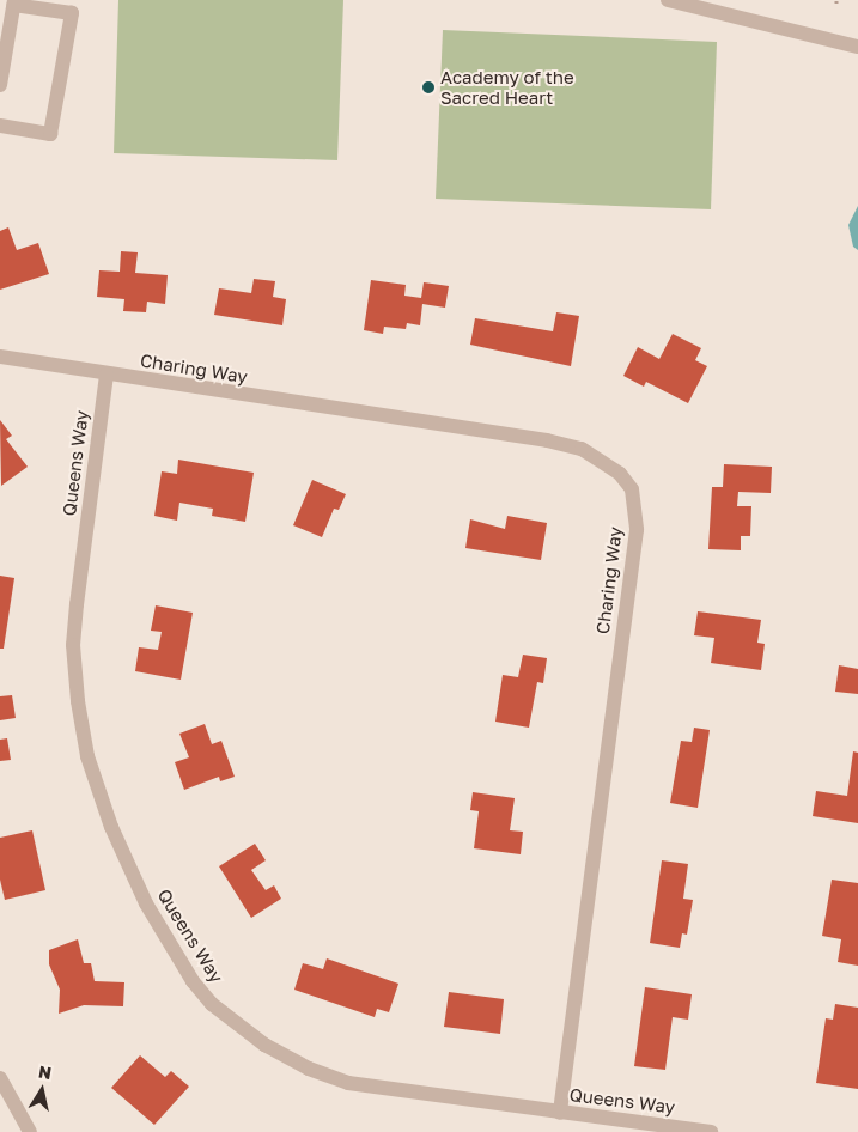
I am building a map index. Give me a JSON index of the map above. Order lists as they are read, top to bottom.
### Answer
{
  "streets": {
    "street": ["Charing Way", "Queens Way"]
  },
  "crossings": [
    ["Charing Way", "Queens Way"]
  ],
  "places": ["Academy of the Sacred Heart"],
  "north": "top"
}
